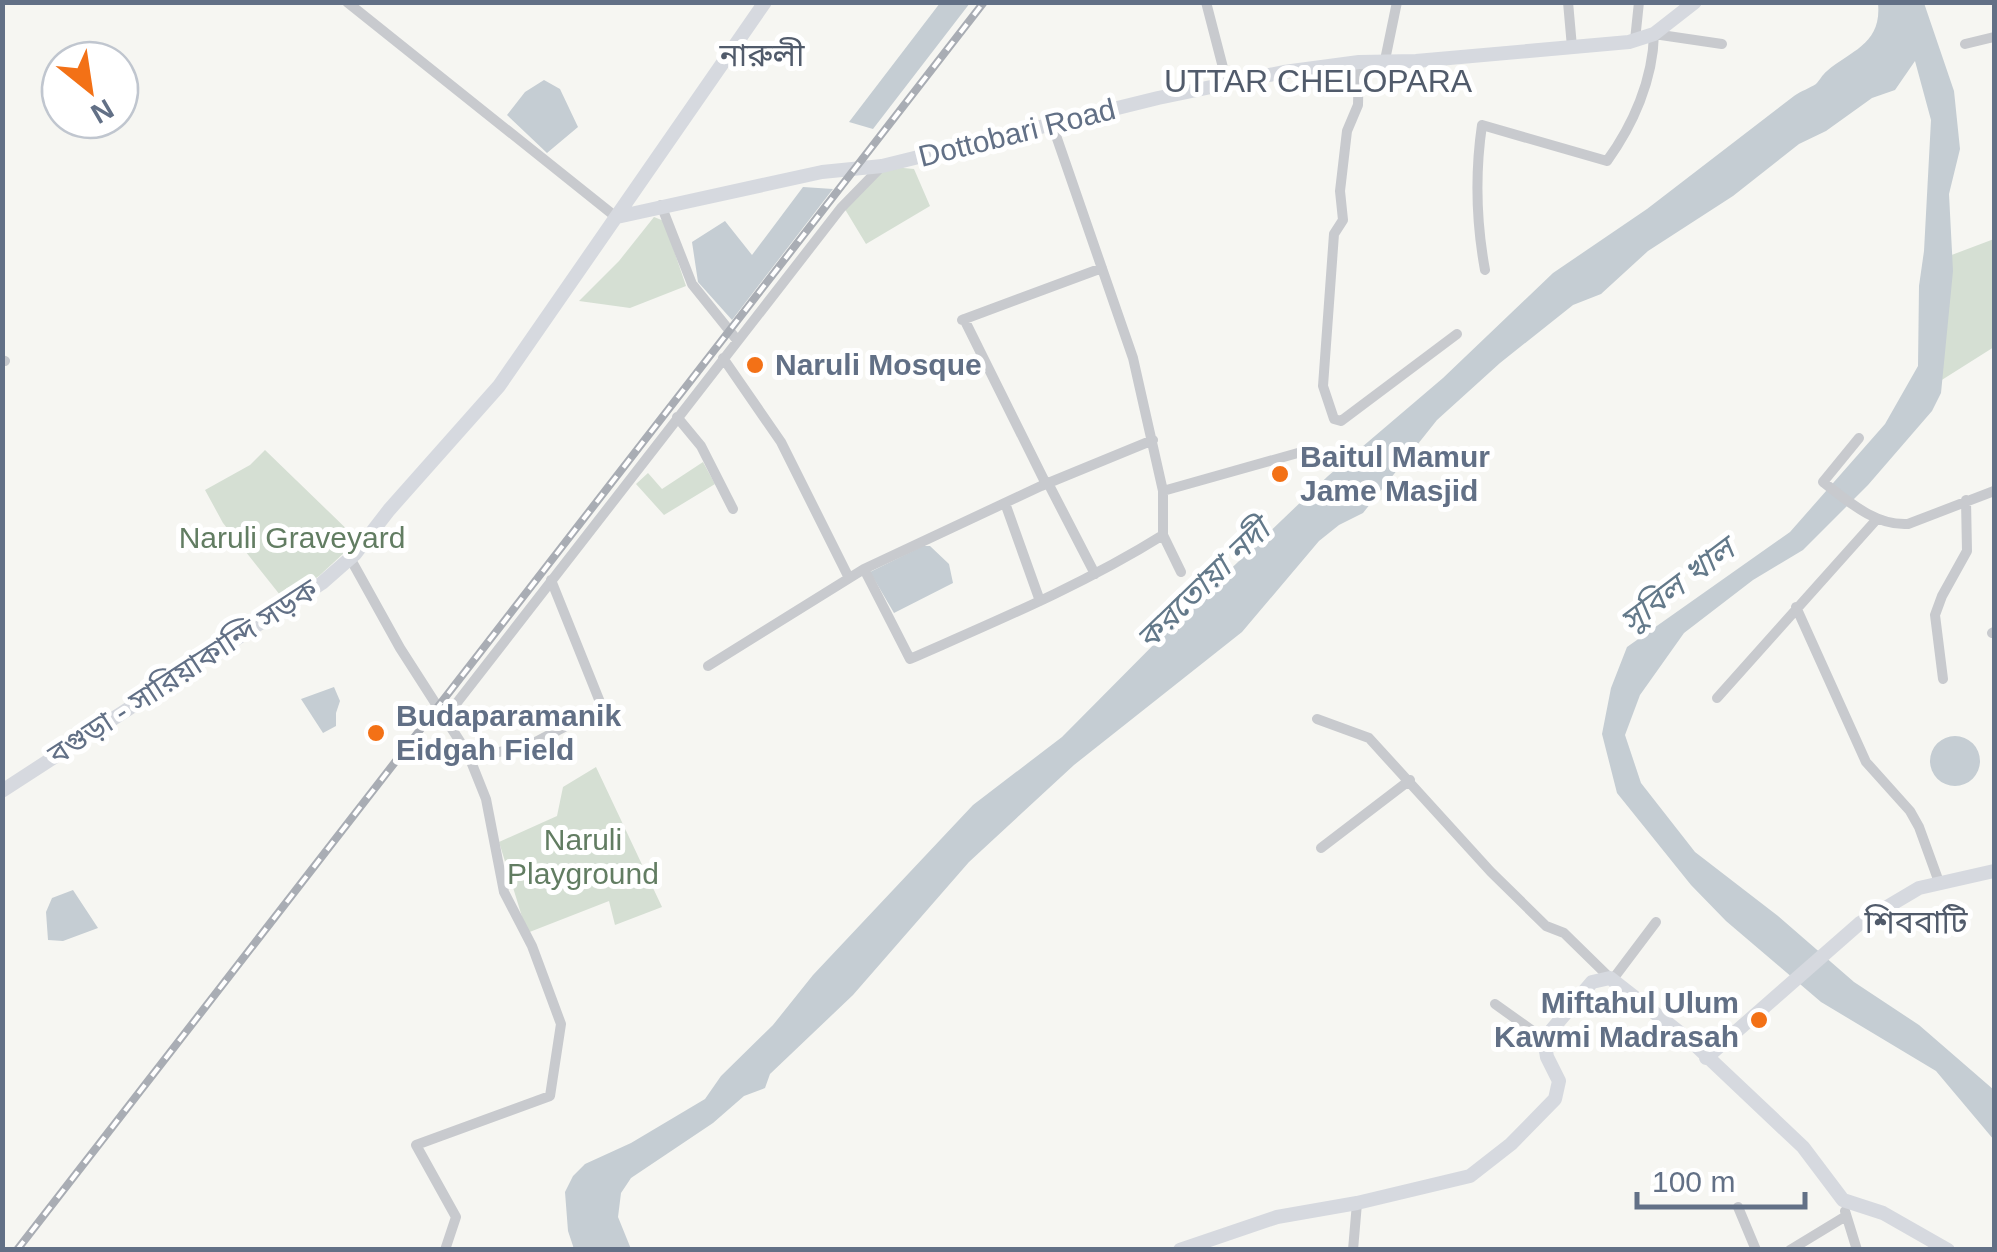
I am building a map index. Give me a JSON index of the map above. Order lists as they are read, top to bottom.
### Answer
{
  "streets": {
    "street": ["Dottobari Road", "বগুড়া - সারিয়াকান্দি সড়ক"]
  },
  "crossings": [
    ["Dottobari Road", "বগুড়া - সারিয়াকান্দি সড়ক"]
  ],
  "districts": ["নারুলী", "UTTAR CHELOPARA", "শিববাটি"],
  "water": ["করতোয়া নদী", "সুবিল খাল"],
  "parks": ["Naruli Graveyard", "Naruli Playground"],
  "places": [
    "Naruli Mosque",
    "Baitul Mamur Jame Masjid",
    "Budaparamanik Eidgah Field",
    "Miftahul Ulum Kawmi Madrasah"
  ],
  "scale_bar": "100 m",
  "north": "bottom right"
}
